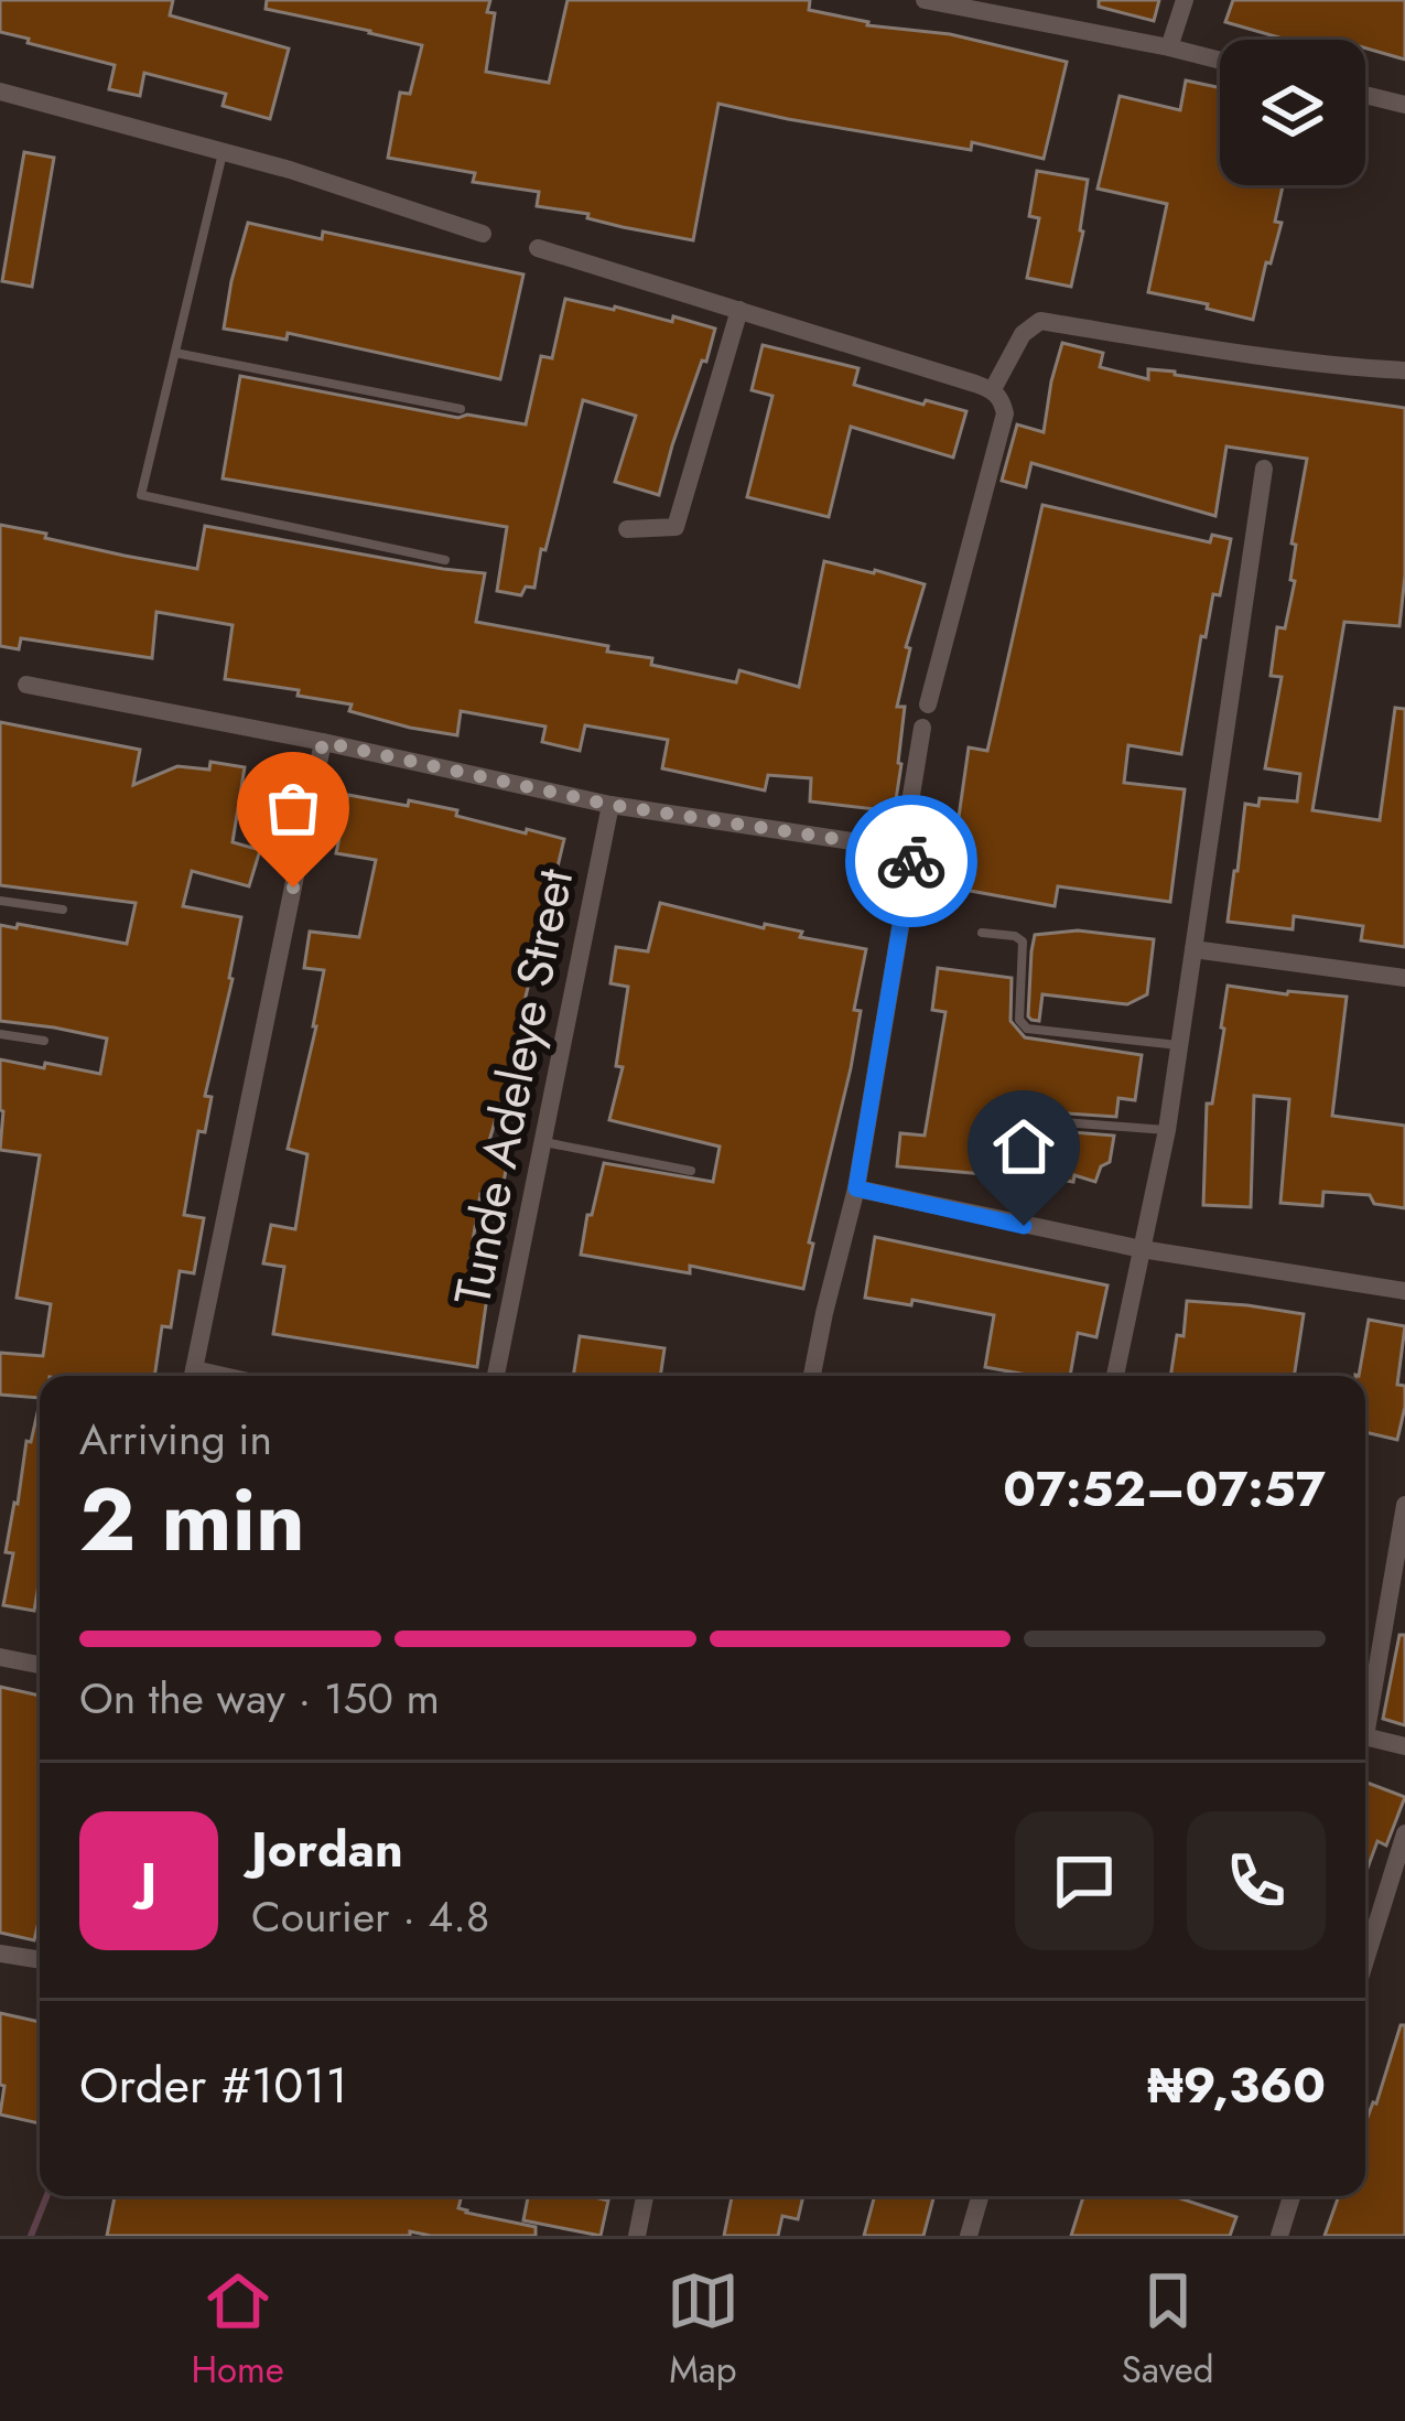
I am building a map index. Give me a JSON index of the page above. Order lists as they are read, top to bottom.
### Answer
{
  "streets": {
    "street": ["Tunde Adeleye Street"]
  },
  "page": {
    "heading": ["2 min", "Arriving in", "07:52–07:57"],
    "panel": [
      "Jordan",
      "Courier · 4.8",
      "Order #1011",
      "₦9,360"
    ],
    "bar": "On the way · 150 m",
    "round": "J",
    "tabs": ["Home", "Map", "Saved"]
  }
}
